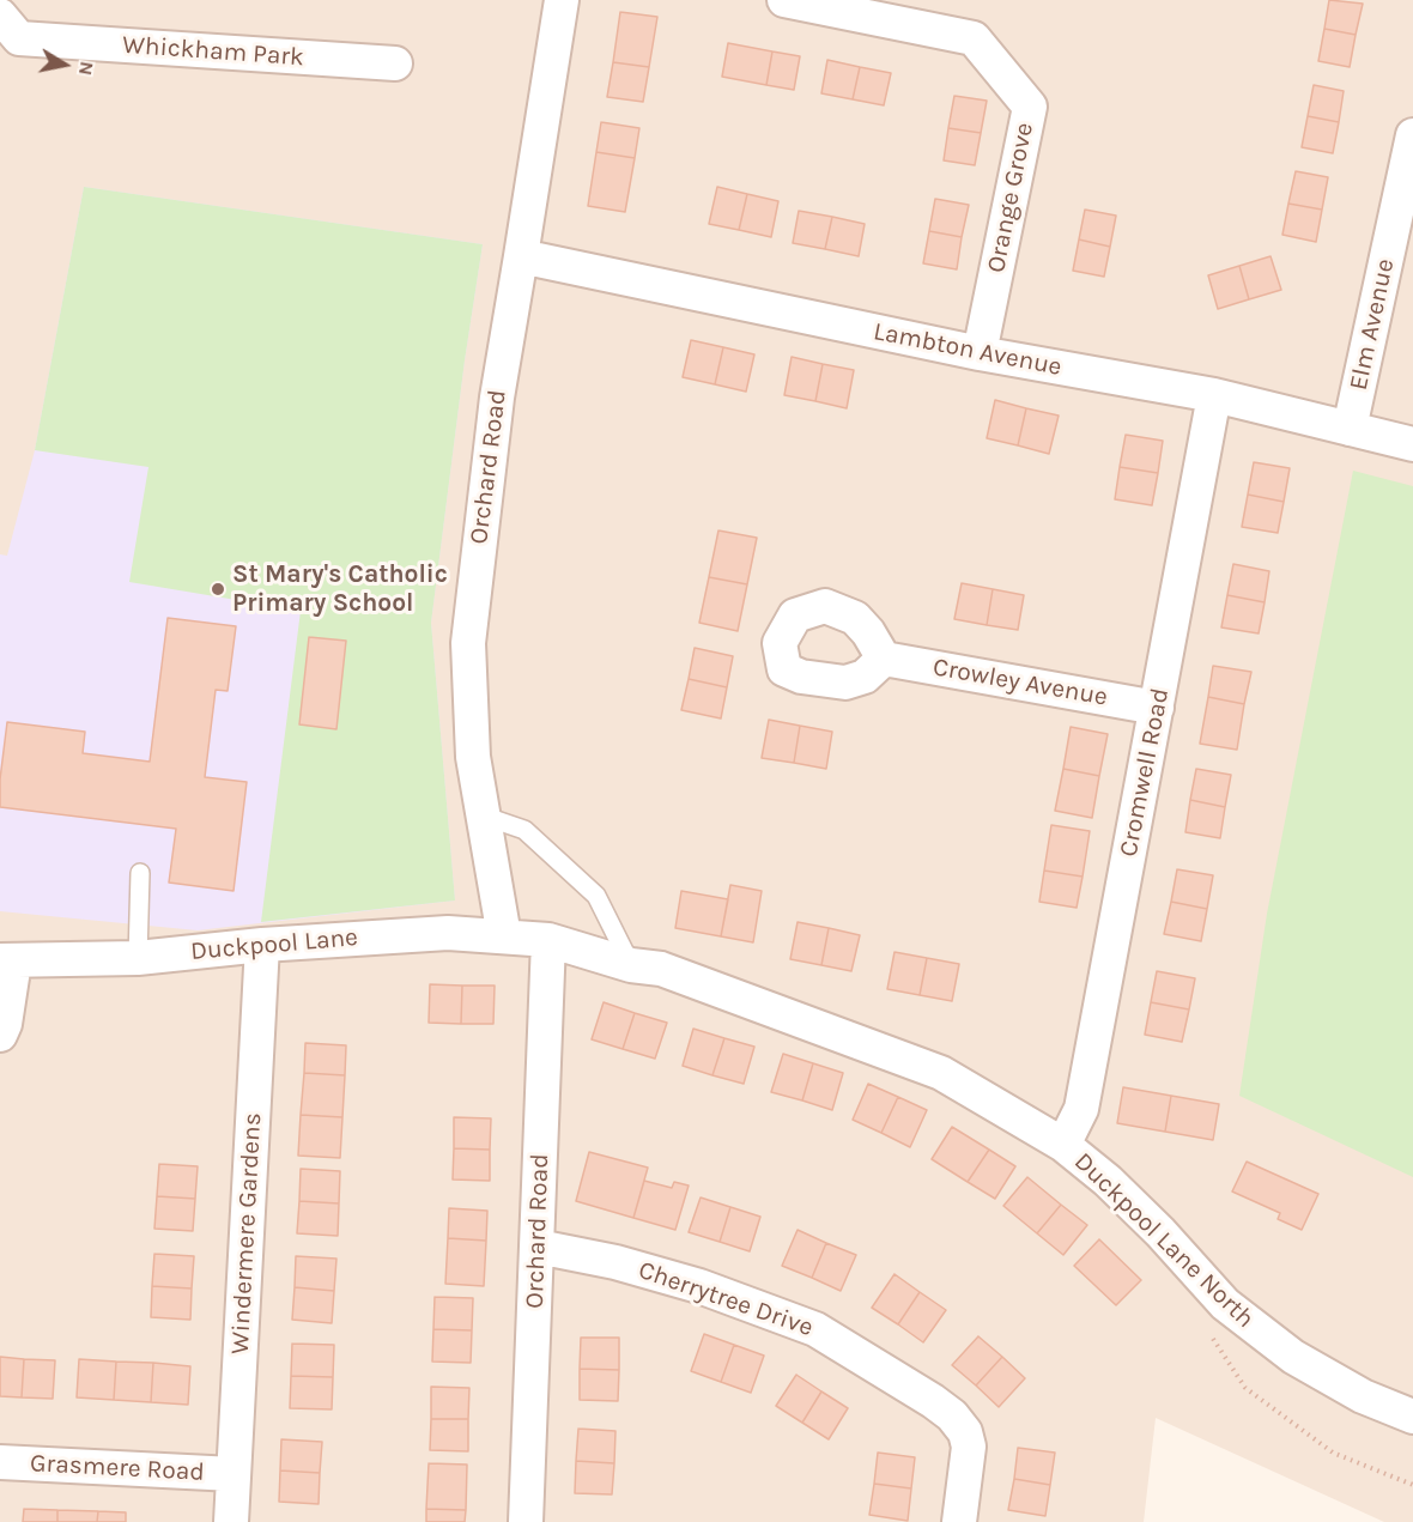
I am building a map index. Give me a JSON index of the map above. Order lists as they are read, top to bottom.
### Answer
{
  "streets": {
    "street": [
      "Whickham Park",
      "Orange Grove",
      "Elm Avenue",
      "Lambton Avenue",
      "Orchard Road",
      "Crowley Avenue",
      "Cromwell Road",
      "Duckpool Lane",
      "Windermere Gardens",
      "Duckpool Lane North",
      "Cherrytree Drive",
      "Grasmere Road"
    ]
  },
  "crossings": [
    ["Orange Grove", "Lambton Avenue"],
    ["Elm Avenue", "Lambton Avenue"],
    ["Lambton Avenue", "Orchard Road"],
    ["Lambton Avenue", "Cromwell Road"],
    ["Orchard Road", "Duckpool Lane"],
    ["Orchard Road", "Duckpool Lane North"],
    ["Orchard Road", "Cherrytree Drive"],
    ["Crowley Avenue", "Cromwell Road"],
    ["Cromwell Road", "Duckpool Lane North"],
    ["Duckpool Lane", "Windermere Gardens"],
    ["Duckpool Lane", "Duckpool Lane North"],
    ["Windermere Gardens", "Grasmere Road"]
  ],
  "places": ["St Mary's Catholic Primary School"],
  "north": "right"
}
